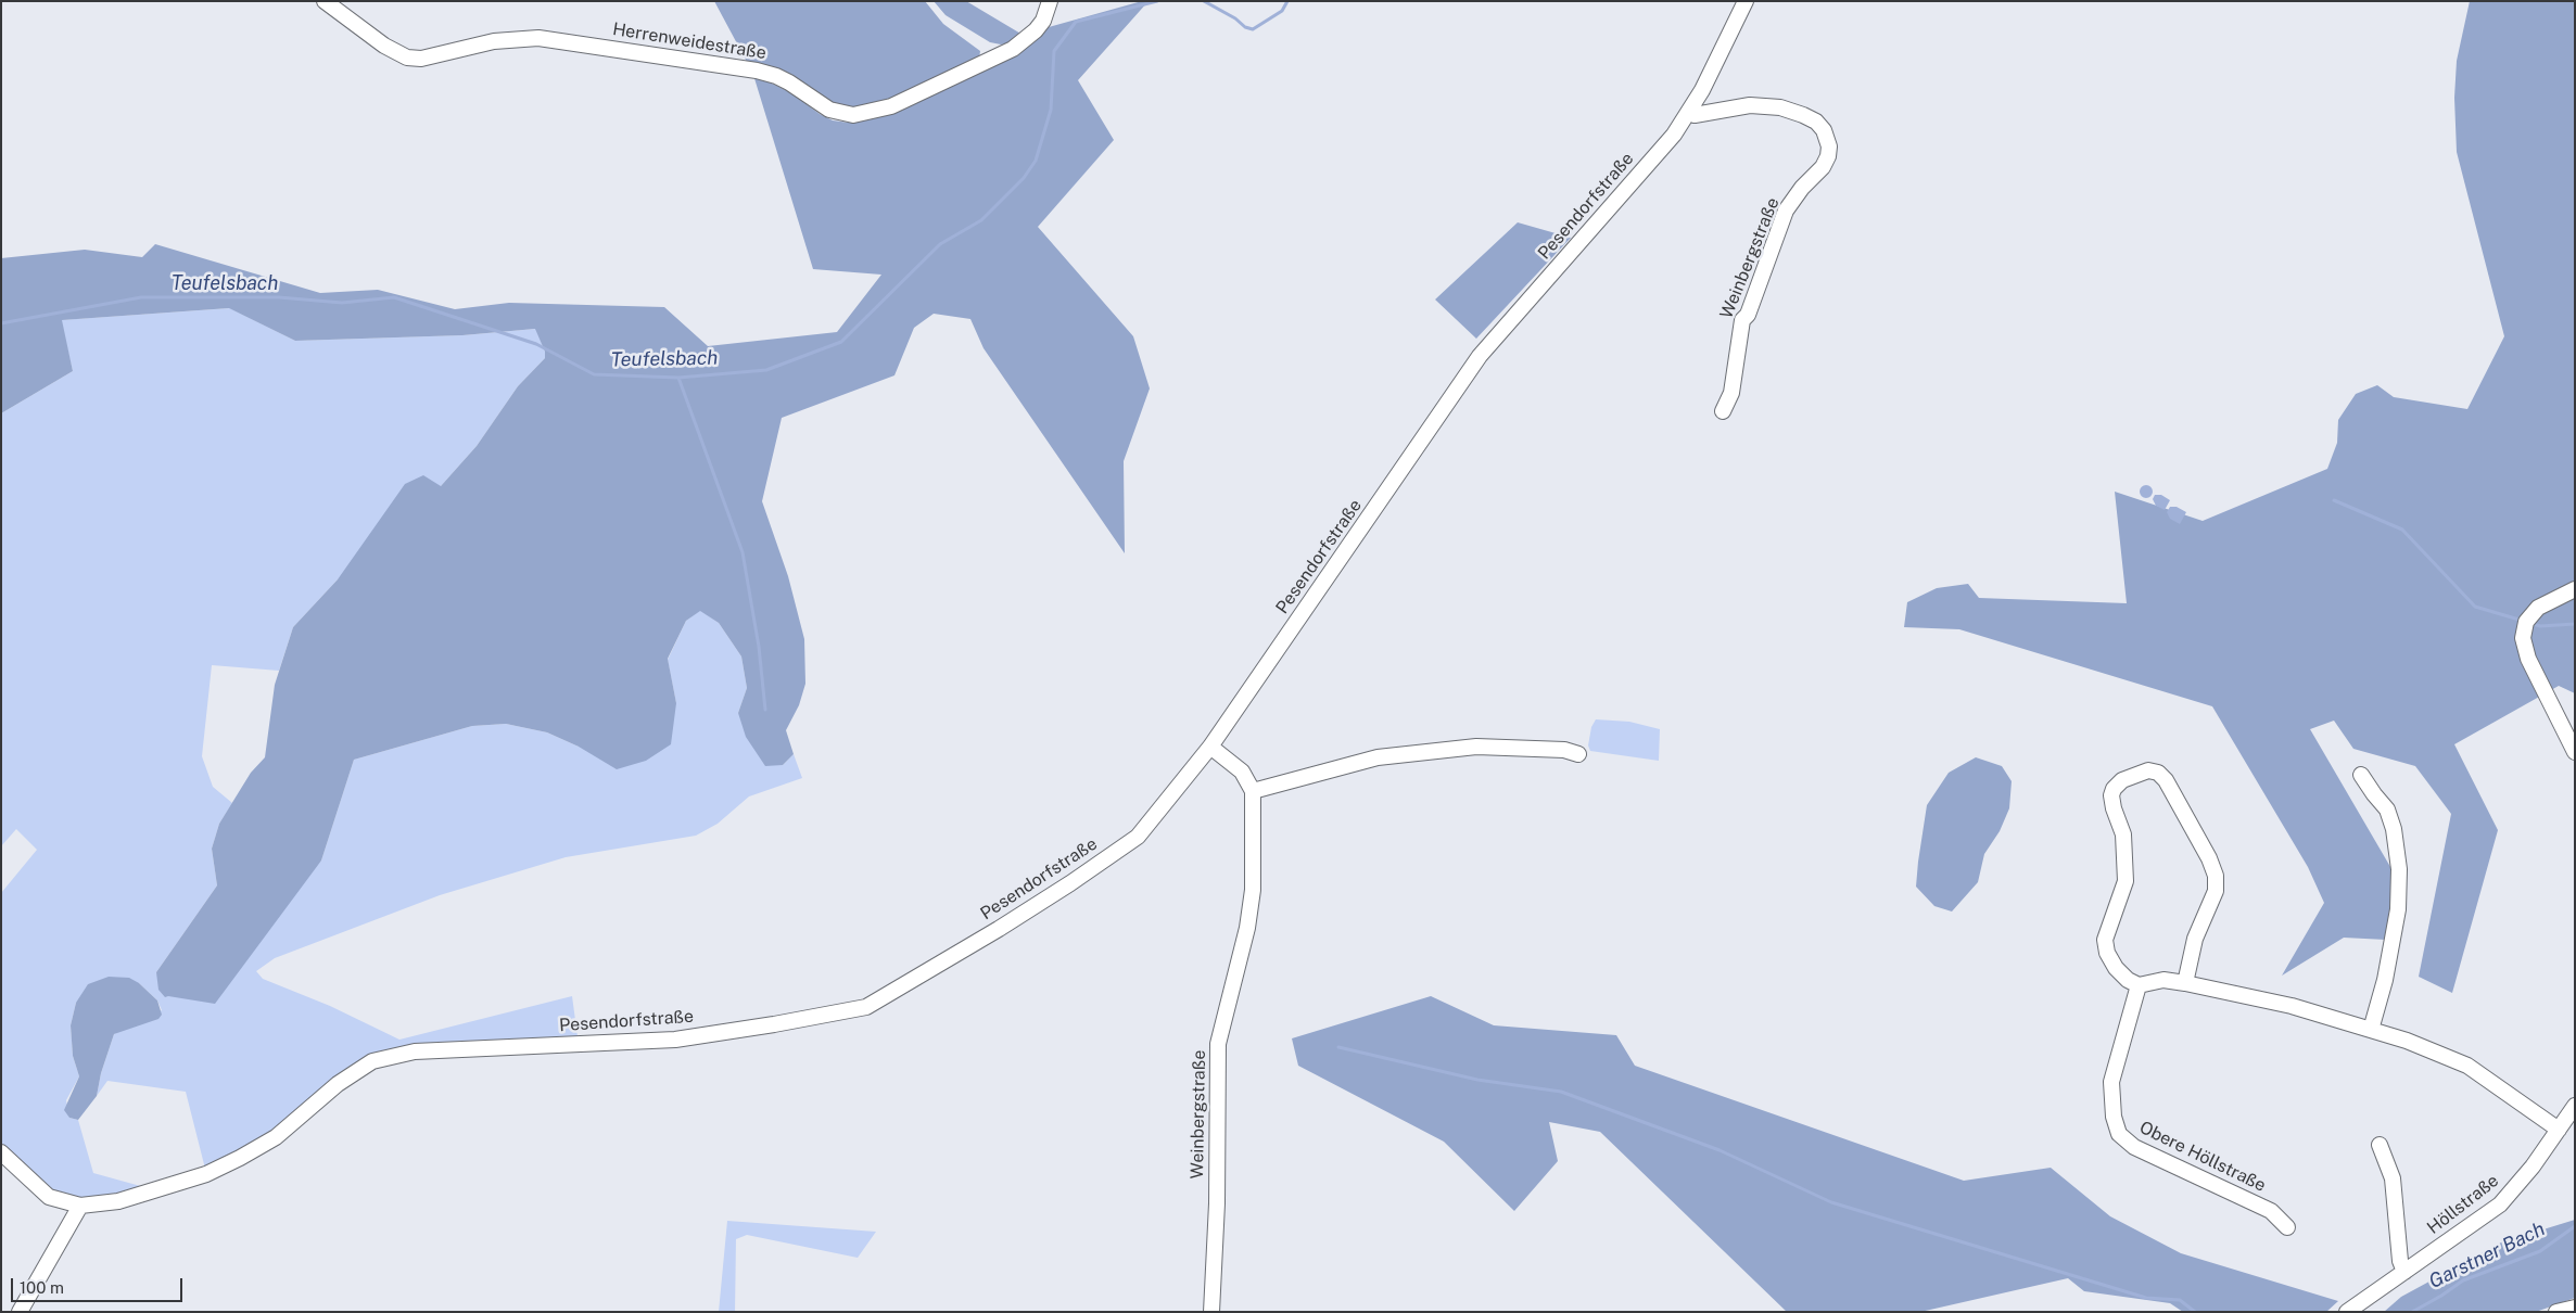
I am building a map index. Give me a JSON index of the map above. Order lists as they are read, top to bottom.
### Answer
{
  "streets": {
    "street": [
      "Herrenweidestraße",
      "Pesendorfstraße",
      "Weinbergstraße",
      "Obere Höllstraße",
      "Höllstraße"
    ]
  },
  "crossings": [
    ["Pesendorfstraße", "Weinbergstraße"]
  ],
  "water": ["Teufelsbach", "Garstner Bach"],
  "scale_bar": "100 m"
}
